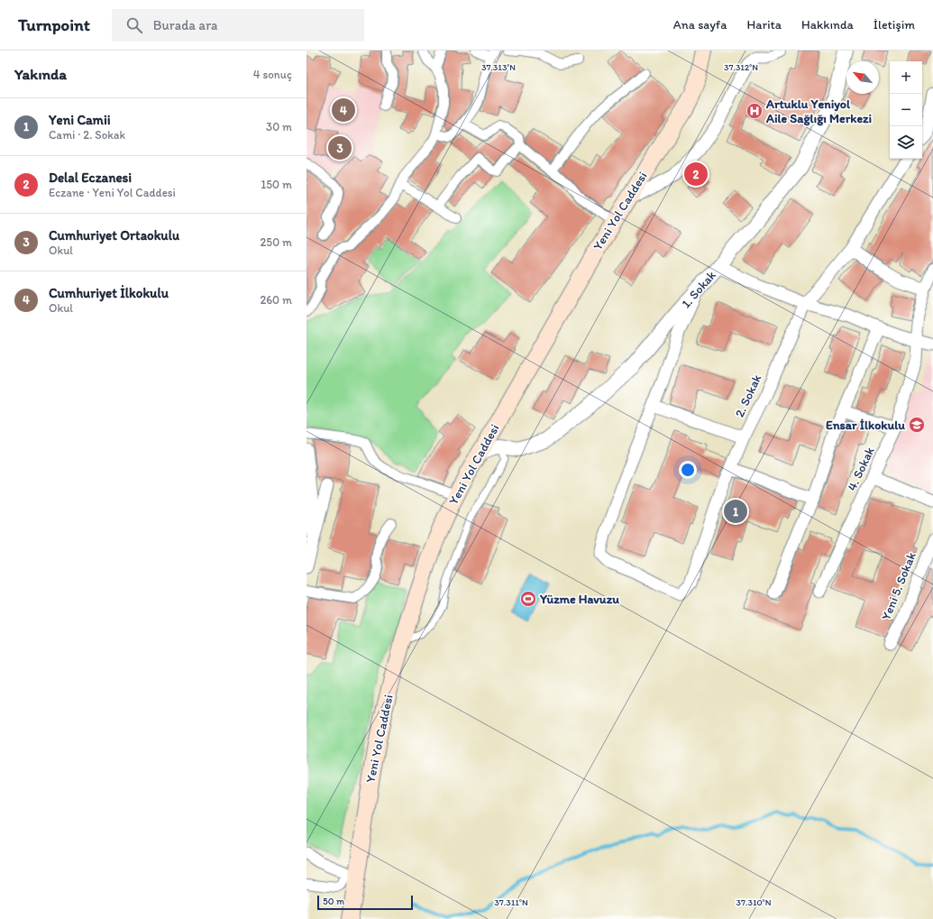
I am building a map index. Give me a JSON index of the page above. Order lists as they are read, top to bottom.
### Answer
{
  "streets": {
    "main road": ["Yeni Yol Caddesi"],
    "street": [
      "1. Sokak",
      "2. Sokak",
      "4. Sokak",
      "Yeni 5. Sokak"
    ]
  },
  "crossings": [
    ["Yeni Yol Caddesi", "1. Sokak"]
  ],
  "places": {
    "hospital": ["Artuklu Yeniyol Aile Sağlığı Merkezi"],
    "school or university": ["Ensar İlkokulu"],
    "sports": ["Yüzme Havuzu"]
  },
  "scale_bar": "50 m",
  "north": "top left",
  "page": {
    "header": "Turnpoint",
    "search": "Burada ara",
    "nav": [
      "Ana sayfa",
      "Harita",
      "Hakkında",
      "İletişim"
    ],
    "heading": ["Yakında", "4 sonuç"],
    "map_buttons": ["+", "−"],
    "pins": [
      "4",
      "3",
      "2",
      "1"
    ],
    "list": [
      {
        "mark": "1",
        "name": "Yeni Camii",
        "note": "Cami · 2. Sokak",
        "value": "30 m"
      },
      {
        "mark": "2",
        "name": "Delal Eczanesi",
        "note": "Eczane · Yeni Yol Caddesi",
        "value": "150 m"
      },
      {
        "mark": "3",
        "name": "Cumhuriyet Ortaokulu",
        "note": "Okul",
        "value": "250 m"
      },
      {
        "mark": "4",
        "name": "Cumhuriyet İlkokulu",
        "note": "Okul",
        "value": "260 m"
      }
    ],
    "scale": "50 m"
  },
  "coordinates": [
    "37.313°N",
    "37.312°N",
    "37.311°N",
    "37.310°N"
  ]
}
